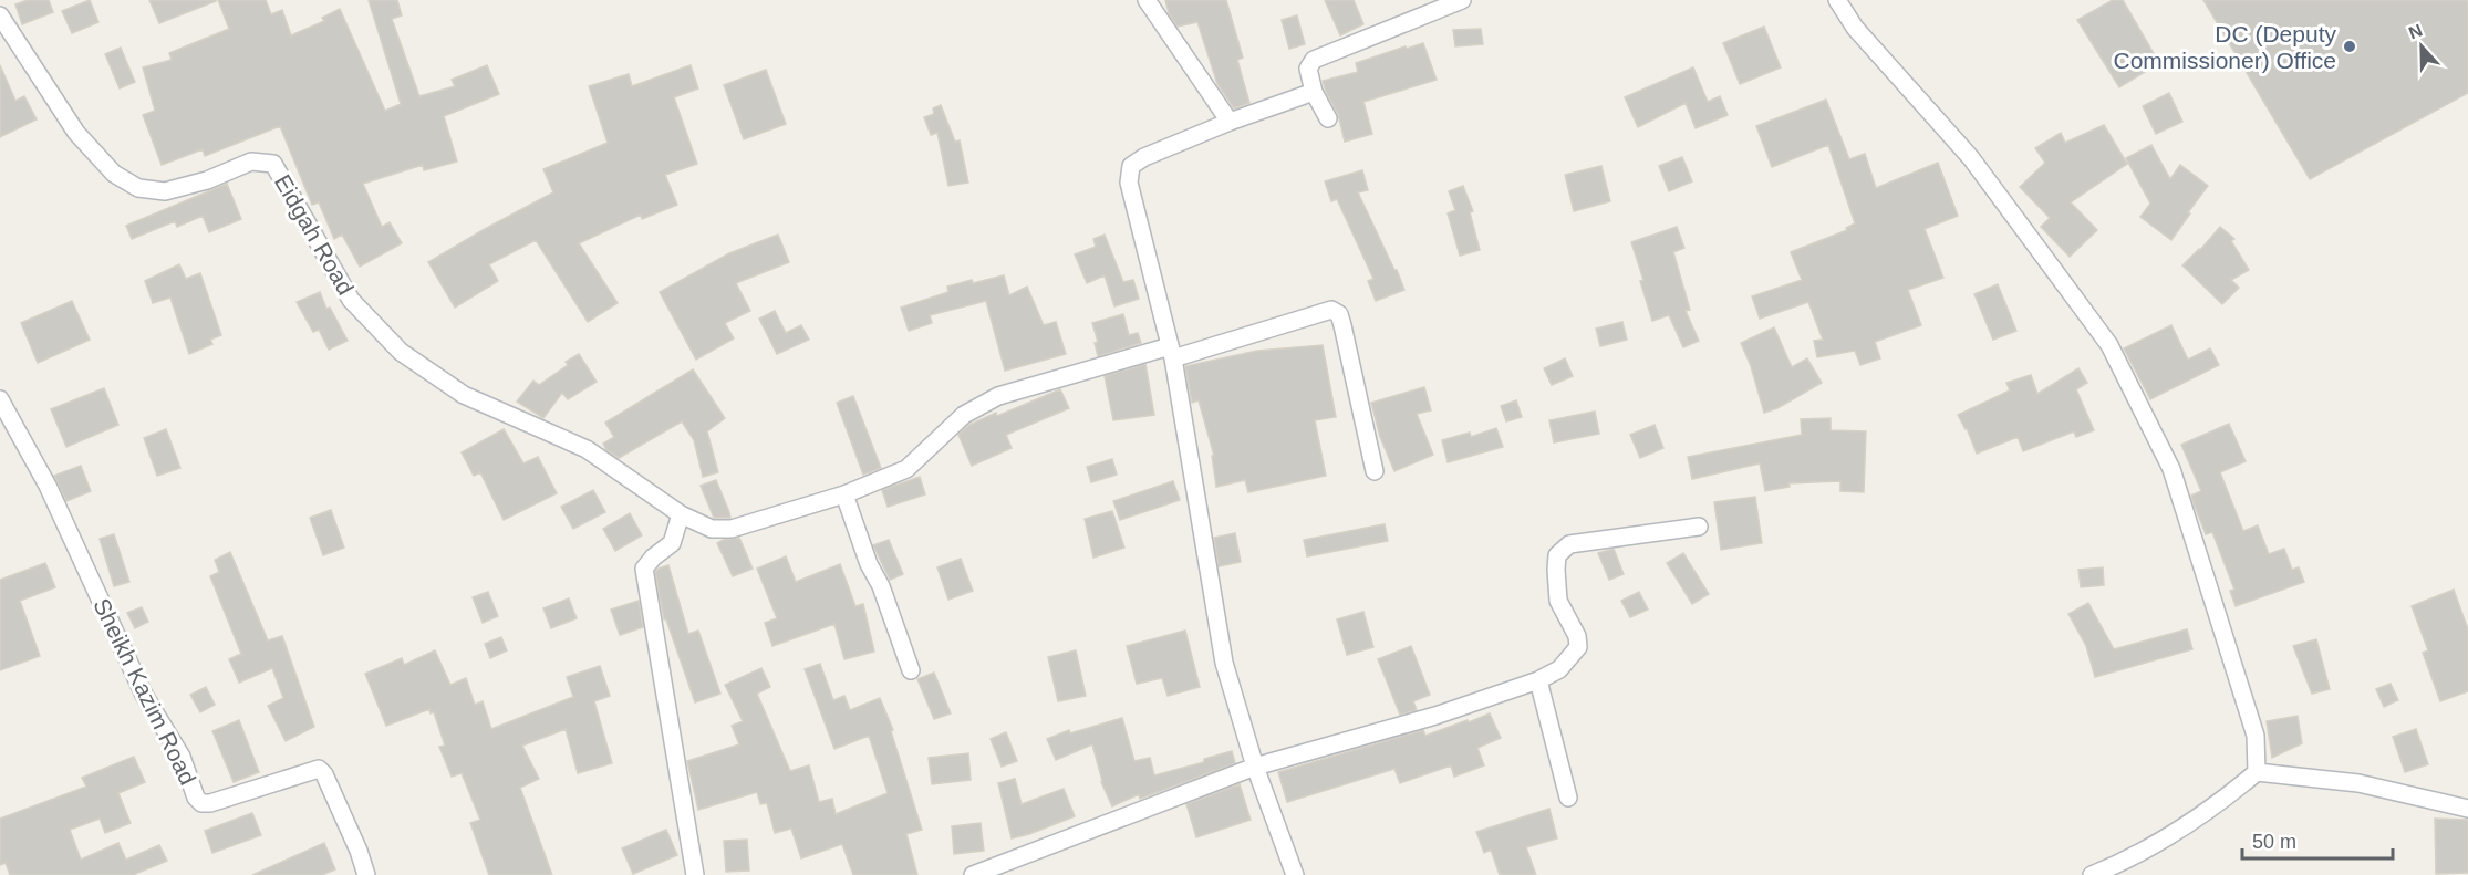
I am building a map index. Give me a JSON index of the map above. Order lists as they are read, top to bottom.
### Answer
{
  "streets": {
    "street": ["Eidgah Road", "Sheikh Kazim Road"]
  },
  "places": ["DC (Deputy Commissioner) Office"],
  "scale_bar": "50 m",
  "north": "top"
}
